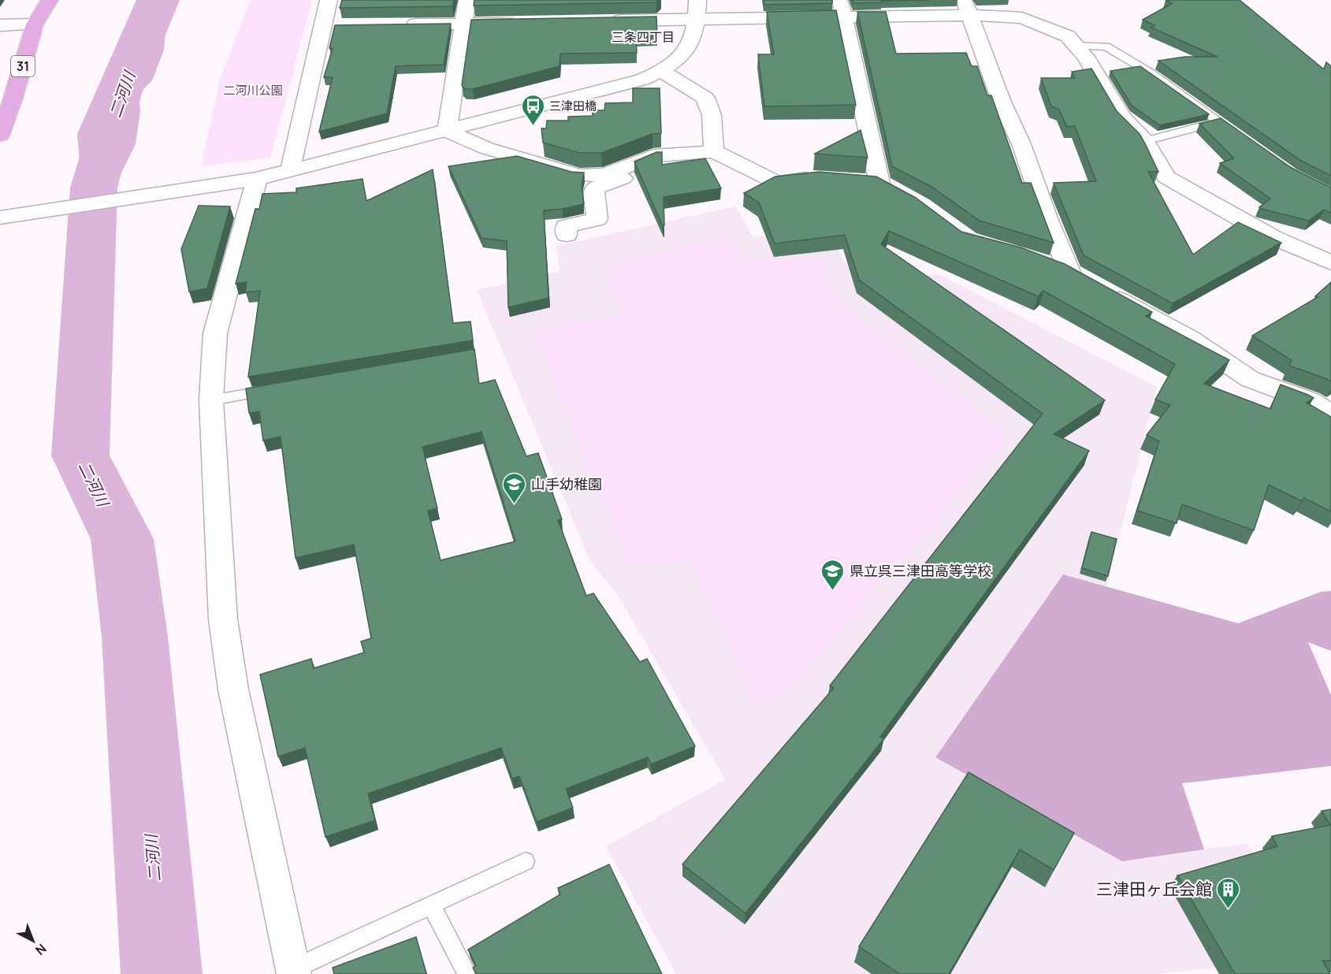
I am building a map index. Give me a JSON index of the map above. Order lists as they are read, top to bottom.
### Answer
{
  "streets": {
    "main road": ["31"]
  },
  "districts": ["三条四丁目"],
  "water": ["二河川"],
  "parks": ["二河川公園"],
  "places": {
    "bus stop": ["三津田橋"],
    "school or university": ["山手幼稚園", "県立呉三津田高等学校"],
    "building": ["三津田ヶ丘会館"]
  },
  "north": "bottom right"
}
